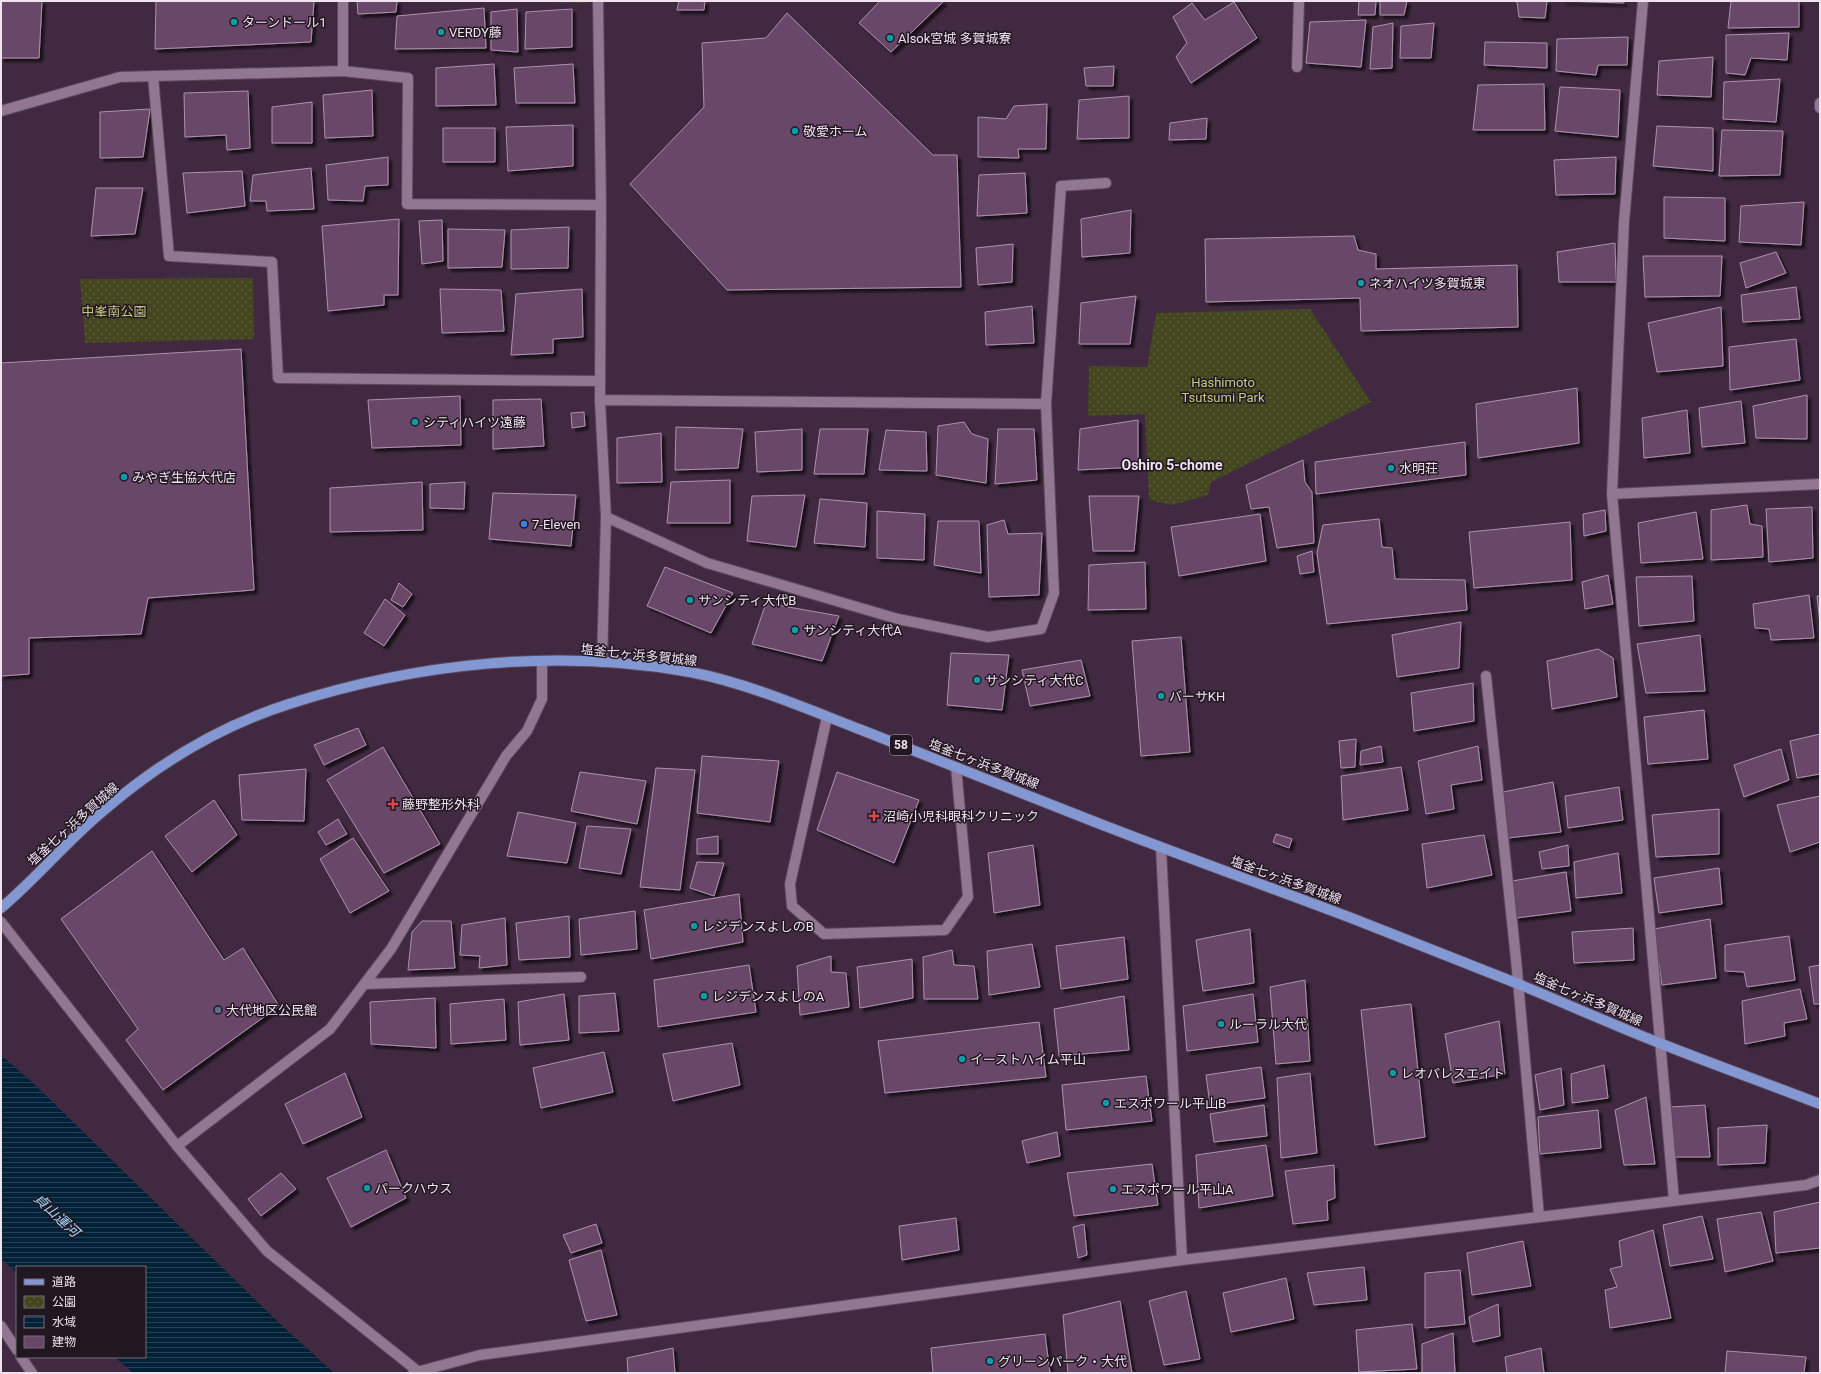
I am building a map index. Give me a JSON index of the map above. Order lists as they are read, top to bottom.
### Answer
{
  "streets": {
    "main road": ["塩釜七ヶ浜多賀城線", "58"]
  },
  "districts": ["Oshiro 5-chome"],
  "water": ["貞山運河"],
  "parks": ["中峯南公園", "Hashimoto Tsutsumi Park"],
  "places": {
    "other": [
      "ターンドール1",
      "VERDY藤",
      "Alsok宮城 多賀城寮",
      "敬愛ホーム",
      "ネオハイツ多賀城東",
      "シティハイツ遠藤",
      "水明荘",
      "みやぎ生協大代店",
      "7-Eleven",
      "サンシティ大代B",
      "サンシティ大代A",
      "サンシティ大代C",
      "バーサKH",
      "レジデンスよしのB",
      "レジデンスよしのA",
      "大代地区公民館",
      "ルーラル大代",
      "イーストハイム平山",
      "レオパレスエイト",
      "エスポワール平山B",
      "パークハウス",
      "エスポワール平山A",
      "グリーンパーク・大代"
    ],
    "health": ["藤野整形外科", "沼崎小児科眼科クリニック"]
  },
  "legend": [
    "道路",
    "公園",
    "水域",
    "建物"
  ]
}
